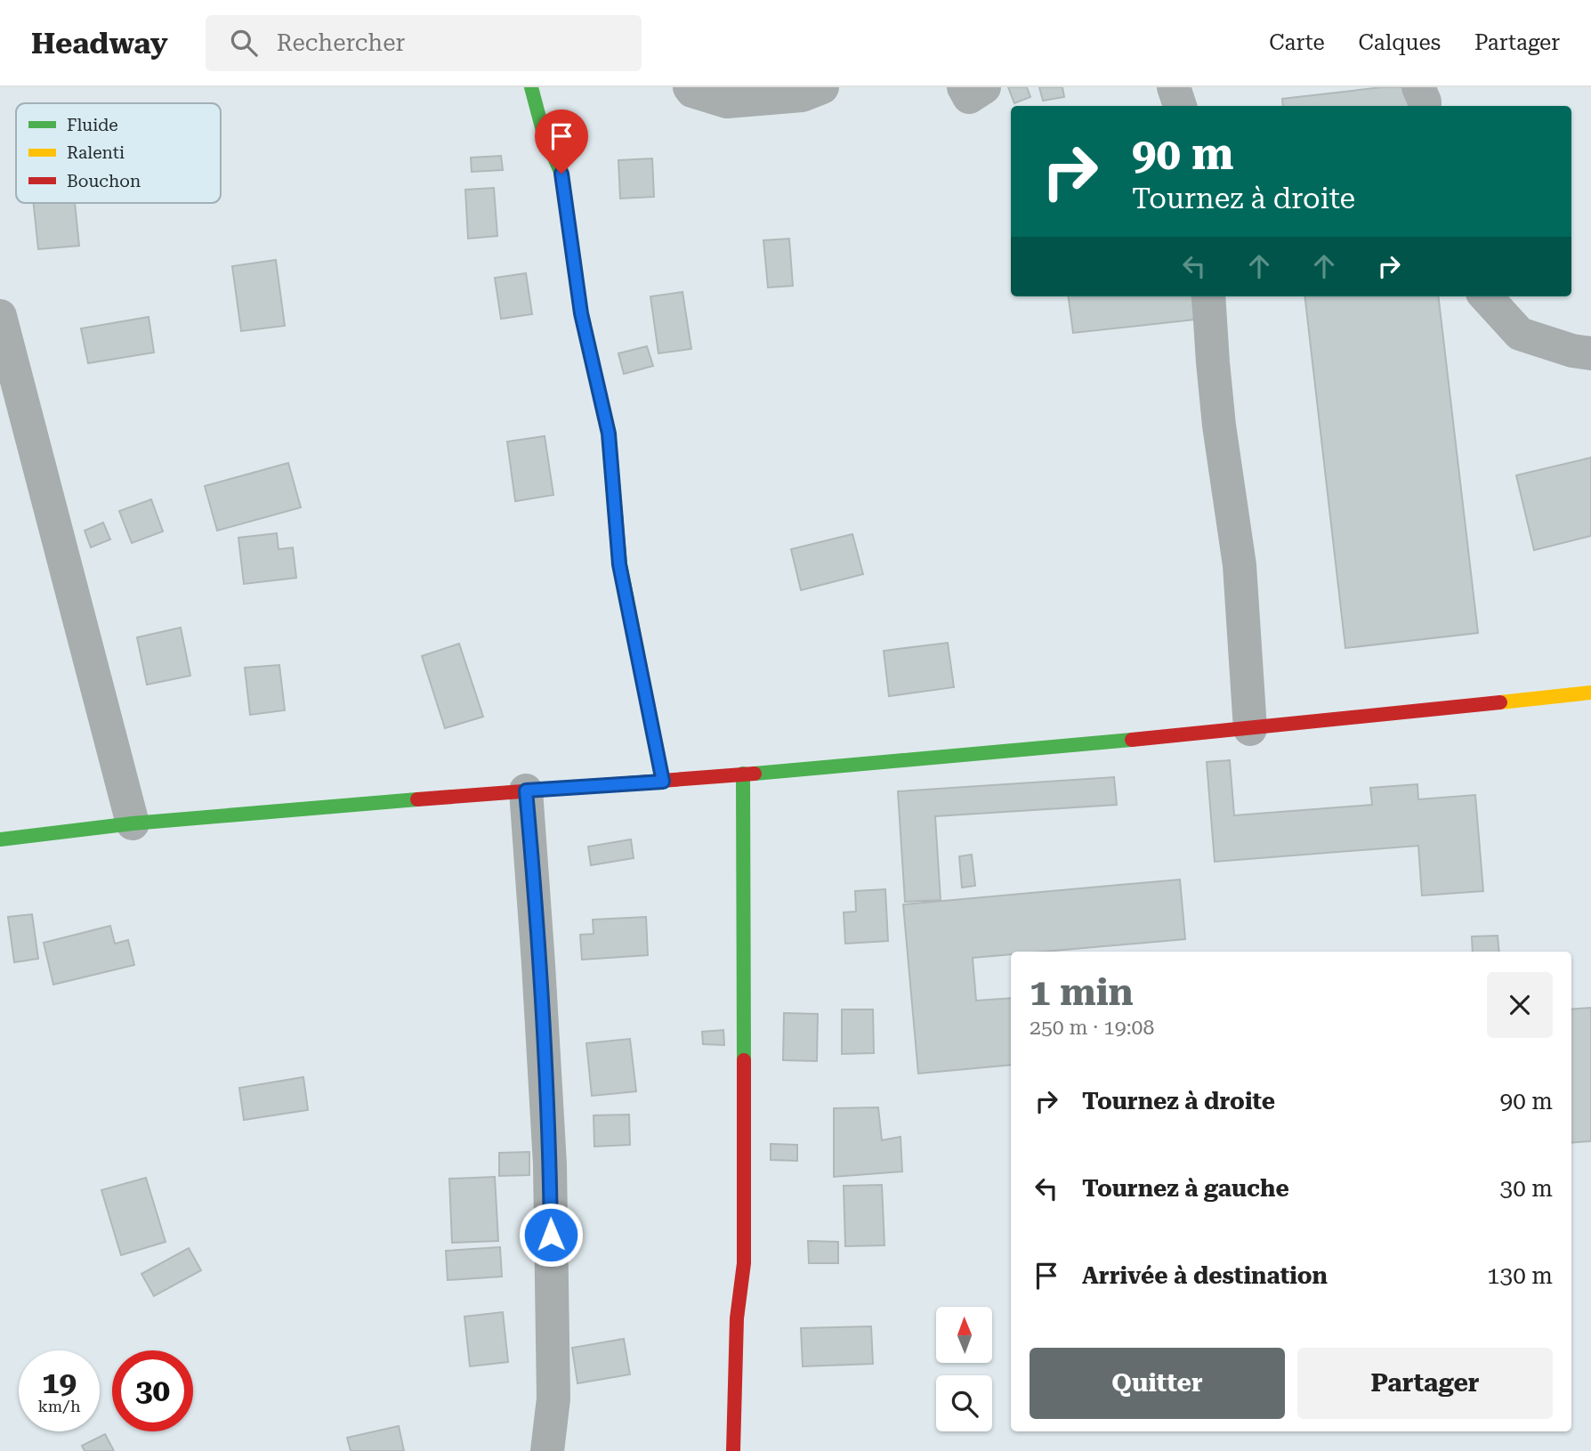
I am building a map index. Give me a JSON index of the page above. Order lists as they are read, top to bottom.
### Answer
{
  "legend": ["Fluide", "Ralenti", "Bouchon"],
  "north": "top",
  "page": {
    "header": "Headway",
    "search": "Rechercher",
    "nav": ["Carte", "Calques", "Partager"],
    "turn": ["90 m", "Tournez à droite"],
    "heading": ["1 min", "250 m · 19:08"],
    "list": [
      {
        "name": "Tournez à droite",
        "value": "90 m"
      },
      {
        "name": "Tournez à gauche",
        "value": "30 m"
      },
      {
        "name": "Arrivée à destination",
        "value": "130 m"
      }
    ],
    "buttons": ["Quitter", "Partager"],
    "speed": "19 km/h",
    "limit": "30"
  }
}
